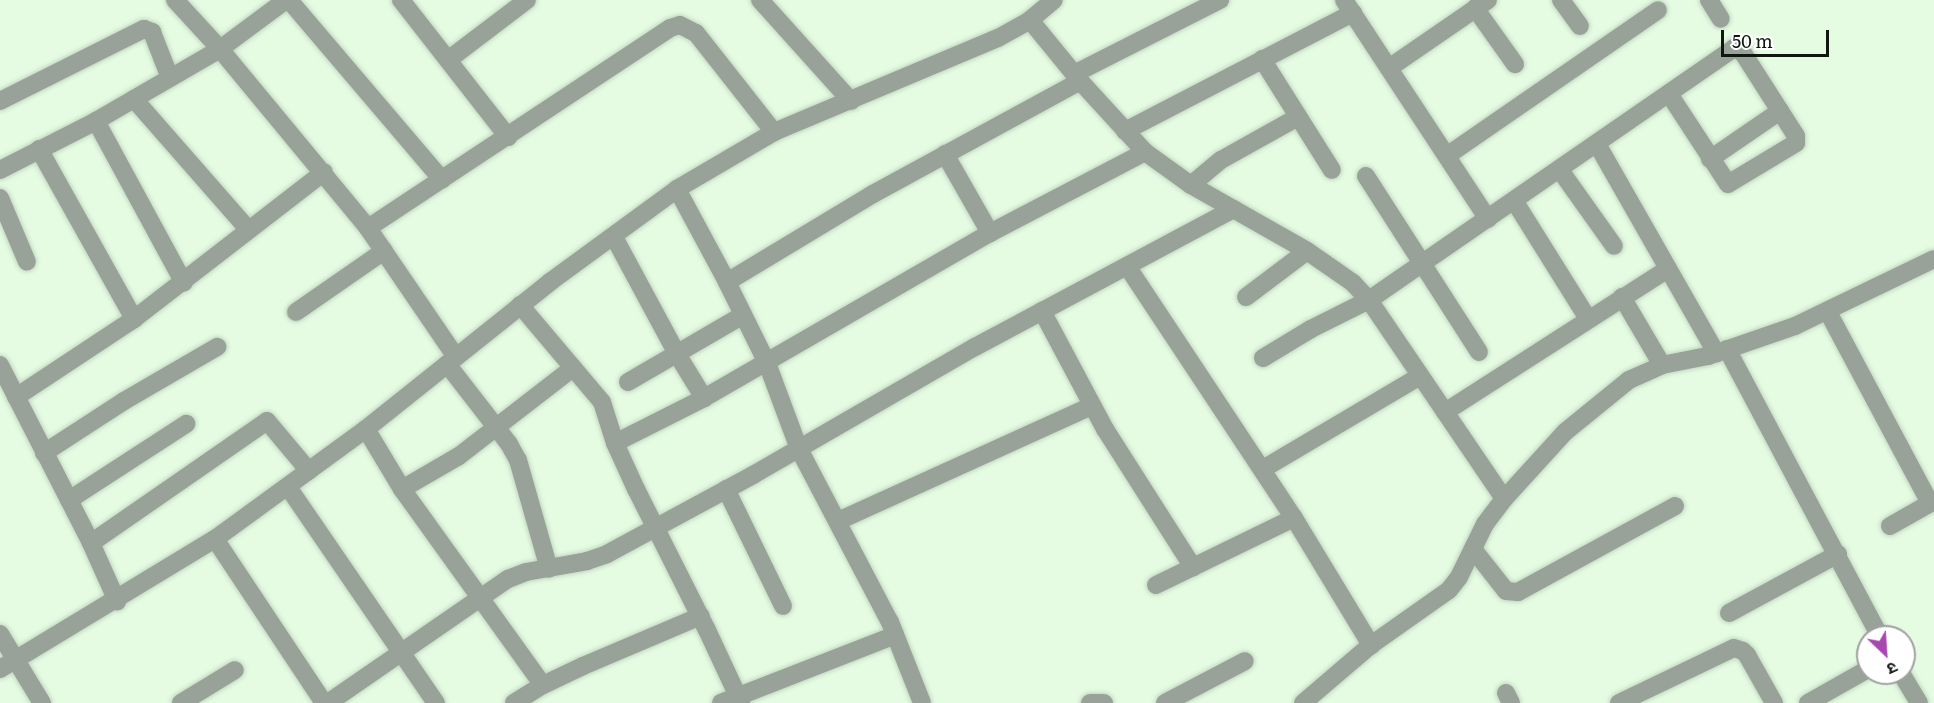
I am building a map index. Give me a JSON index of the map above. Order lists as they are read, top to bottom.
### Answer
{
  "scale_bar": "50 m",
  "north": "bottom right"
}
